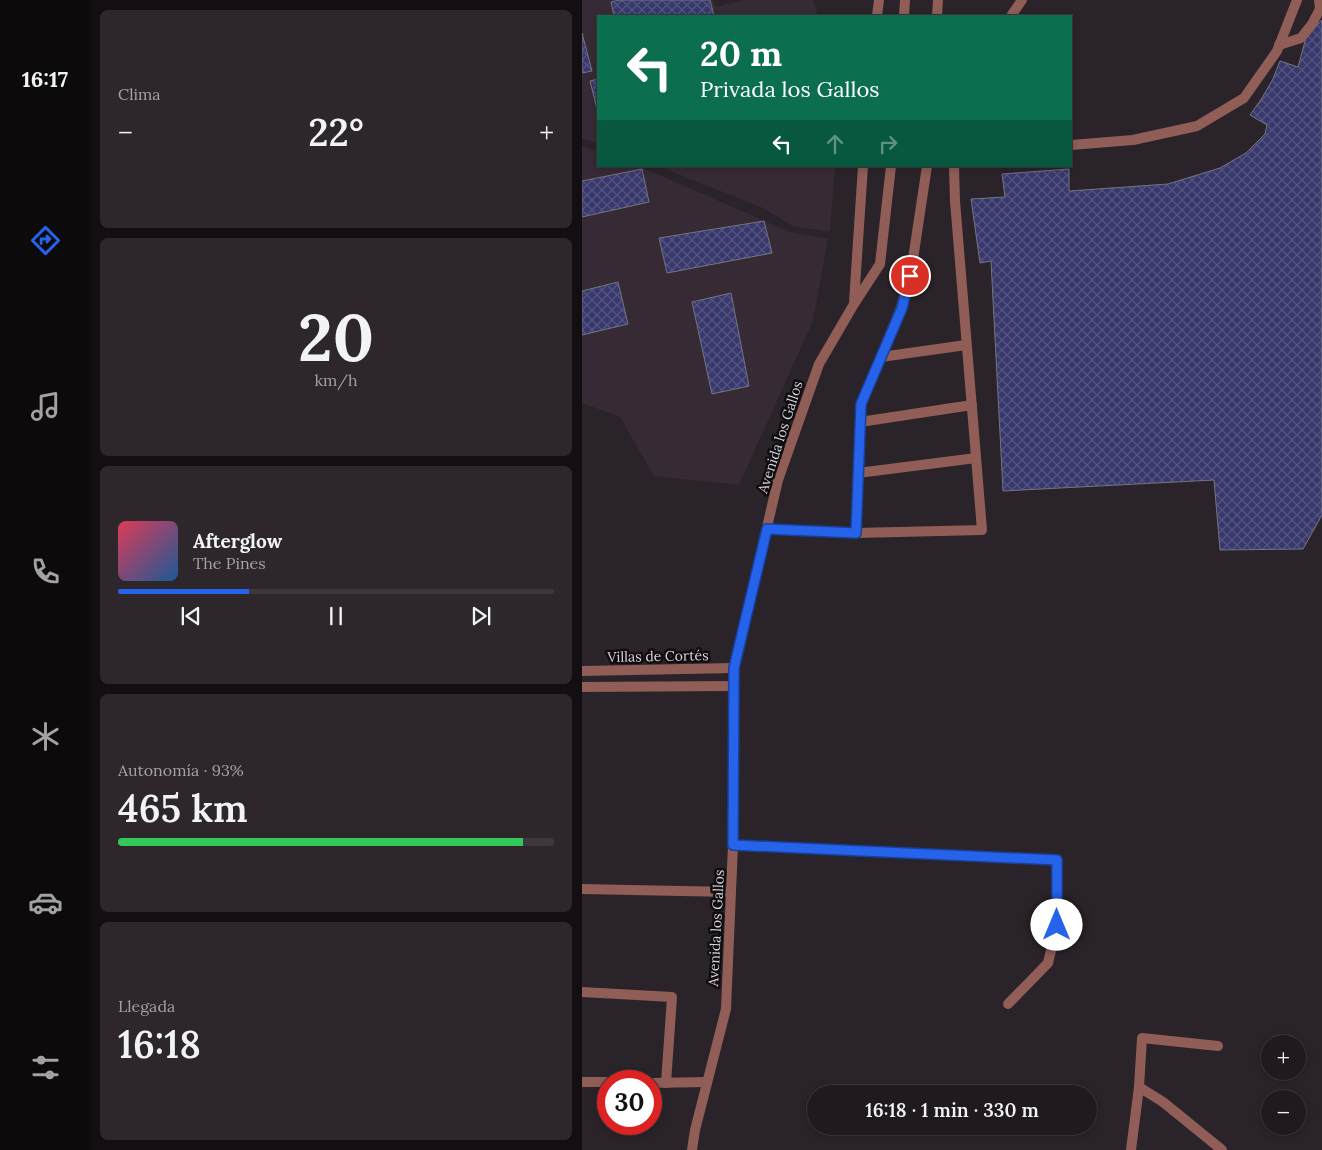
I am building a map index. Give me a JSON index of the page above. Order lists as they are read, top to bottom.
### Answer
{
  "streets": {
    "street": ["Avenida los Gallos", "Villas de Cortés"]
  },
  "crossings": [
    ["Avenida los Gallos", "Villas de Cortés"]
  ],
  "page": {
    "tabs": "16:17",
    "tile": [
      "Clima",
      ["20", "km/h"],
      ["Autonomía · 93%", "465 km"],
      ["Llegada", "16:18"]
    ],
    "turn": ["20 m", "Privada los Gallos"],
    "heat": ["−", "22°", "+"],
    "song": ["Afterglow", "The Pines"],
    "map_buttons": ["+", "−"],
    "limit": "30",
    "trip": "16:18 · 1 min · 330 m"
  }
}
